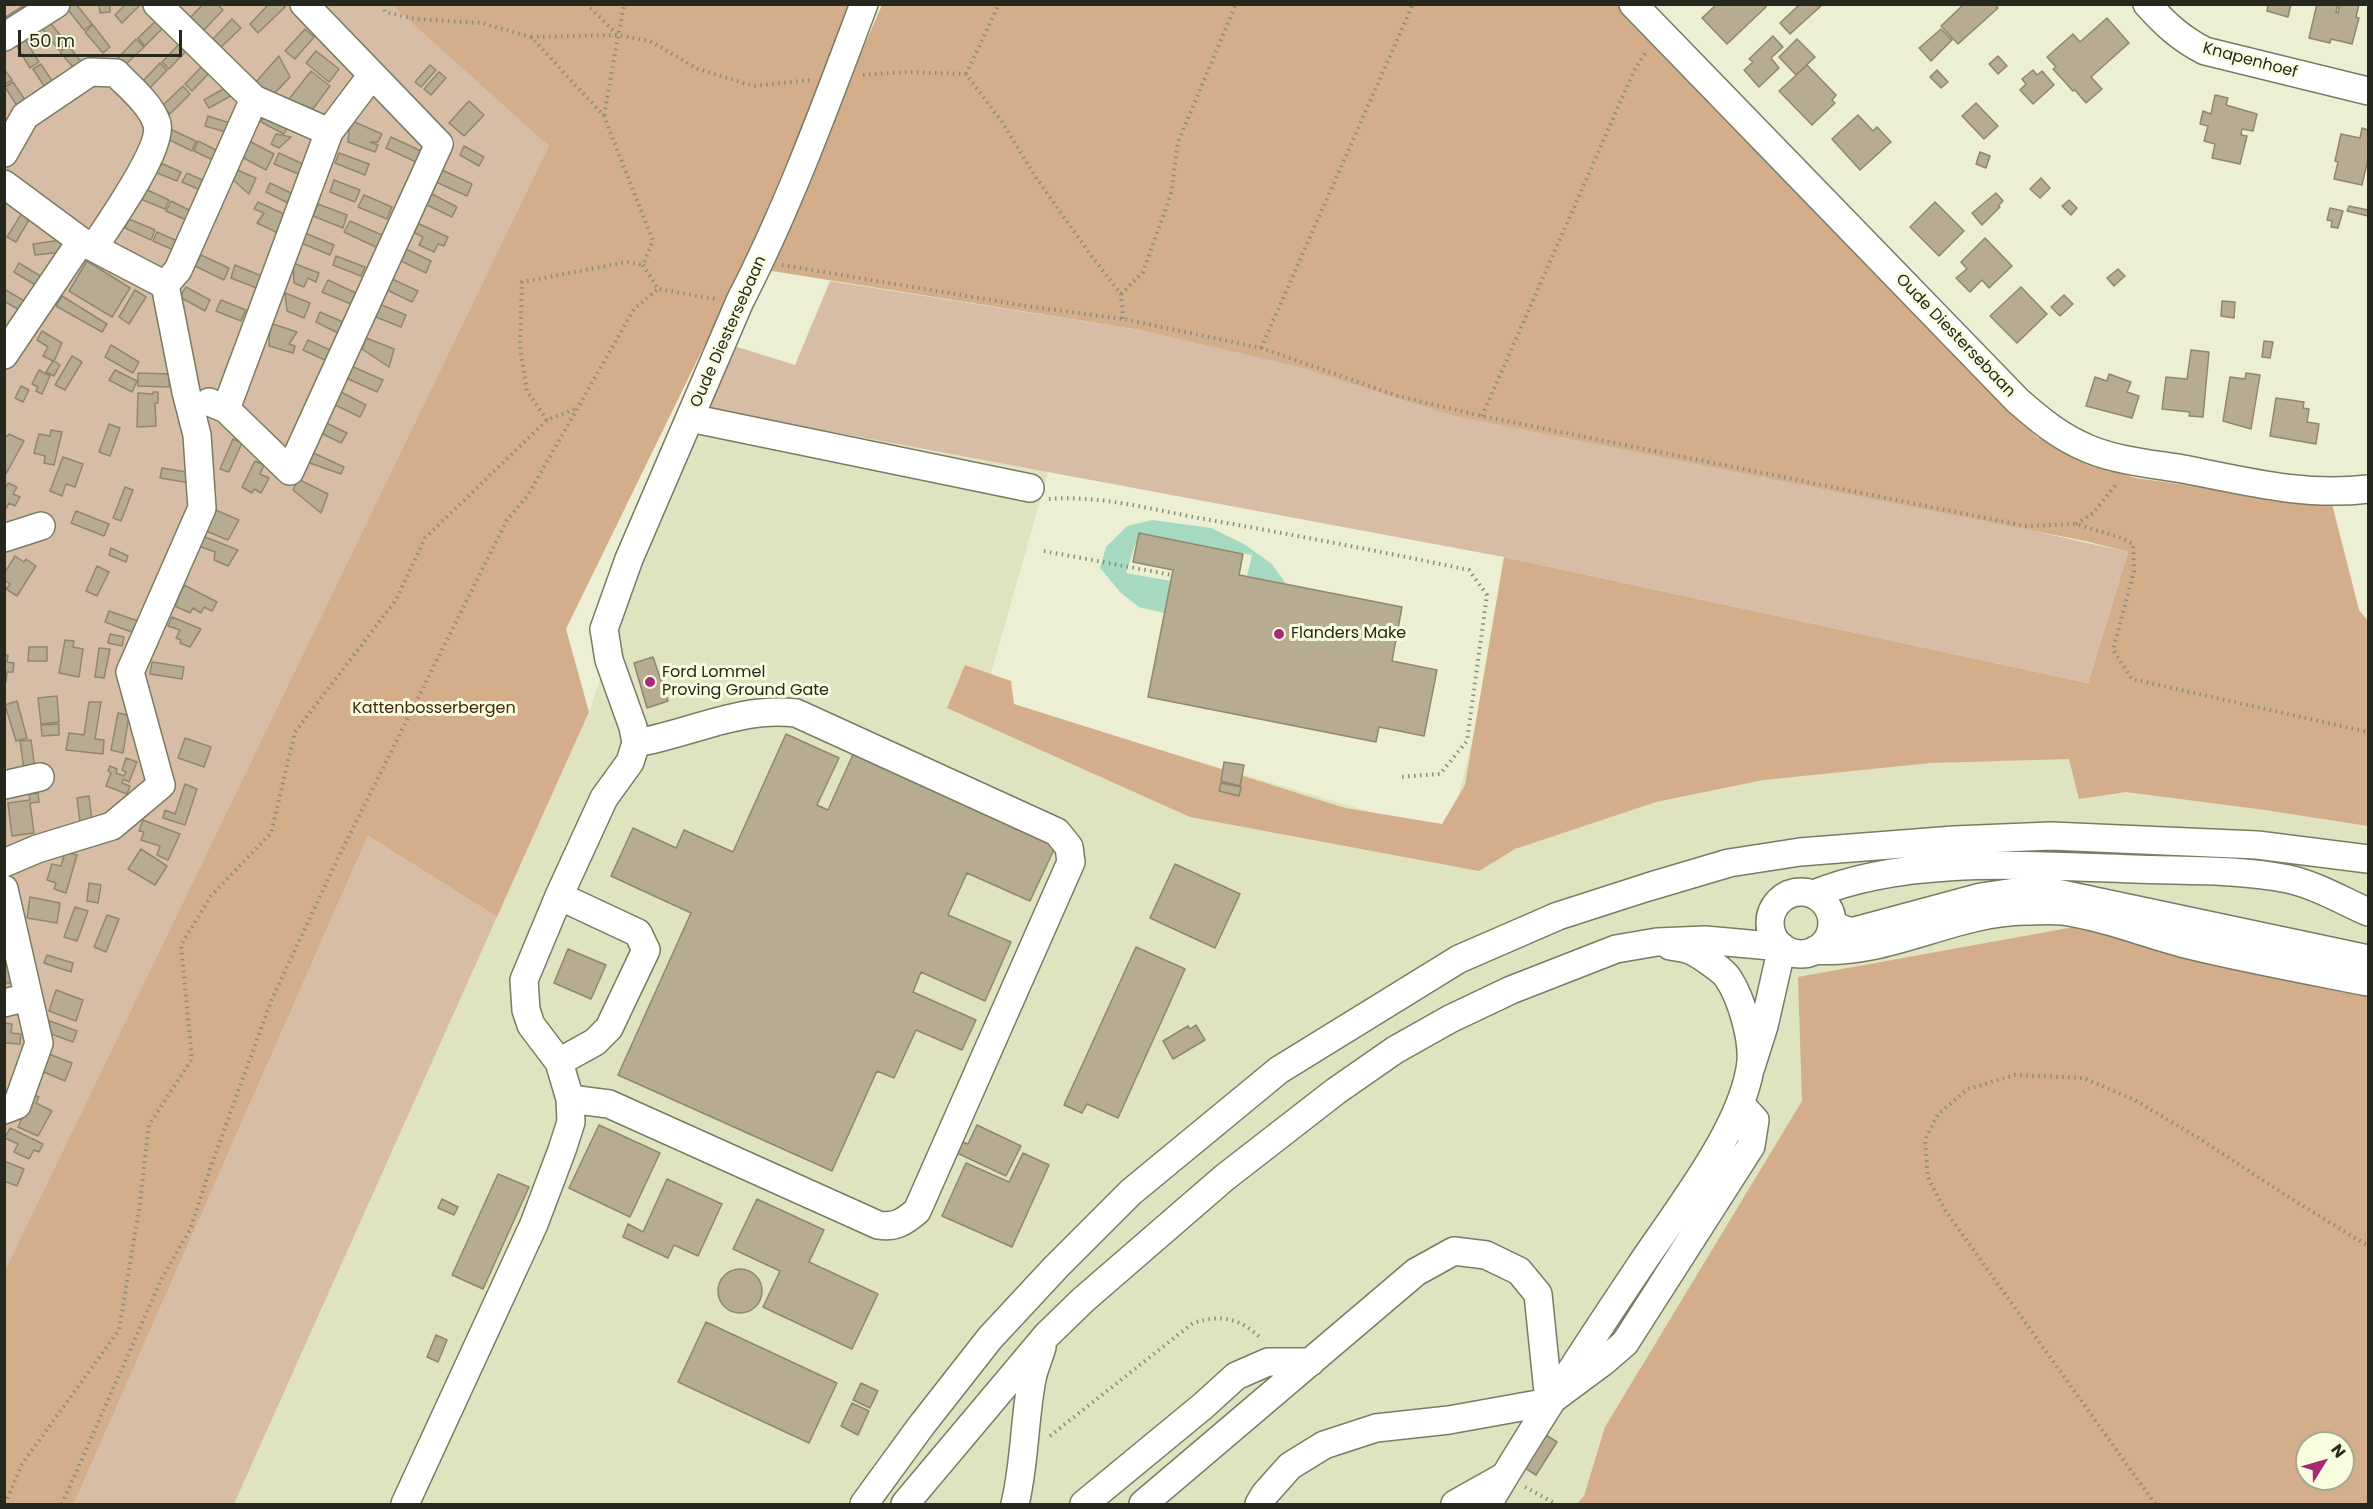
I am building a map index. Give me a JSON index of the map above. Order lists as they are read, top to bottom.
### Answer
{
  "streets": {
    "street": ["Knapenhoef", "Oude Diestersebaan"]
  },
  "parks": ["Kattenbosserbergen"],
  "places": ["Flanders Make", "Ford Lommel Proving Ground Gate"],
  "scale_bar": "50 m",
  "north": "top right"
}
